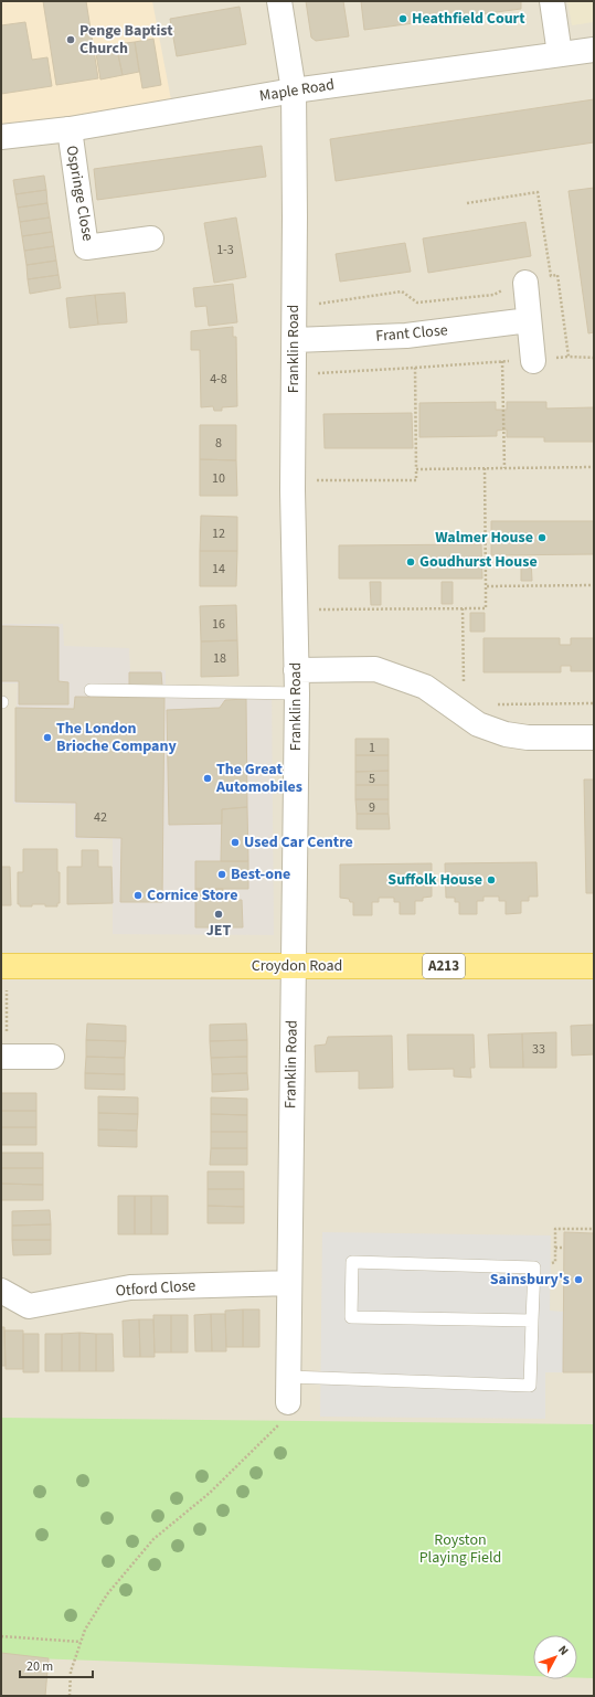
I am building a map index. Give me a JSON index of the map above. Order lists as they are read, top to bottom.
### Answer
{
  "streets": {
    "main road": ["Croydon Road", "A213"],
    "street": [
      "Maple Road",
      "Ospringe Close",
      "Frant Close",
      "Franklin Road",
      "Otford Close"
    ]
  },
  "crossings": [
    ["Maple Road", "Ospringe Close"],
    ["Maple Road", "Franklin Road"],
    ["Frant Close", "Franklin Road"],
    ["Franklin Road", "Croydon Road"],
    ["Franklin Road", "Otford Close"]
  ],
  "parks": ["Royston Playing Field"],
  "places": [
    "Heathfield Court",
    "Penge Baptist Church",
    "Walmer House",
    "Goudhurst House",
    "The London Brioche Company",
    "The Great Automobiles",
    "Used Car Centre",
    "Best-one",
    "Suffolk House",
    "Cornice Store",
    "JET",
    "Sainsbury's"
  ],
  "house_numbers": [
    "1-3",
    "4-8",
    "8",
    "10",
    "12",
    "14",
    "16",
    "18",
    "1",
    "5",
    "9",
    "42",
    "33"
  ],
  "scale_bar": "20 m",
  "north": "top right"
}
